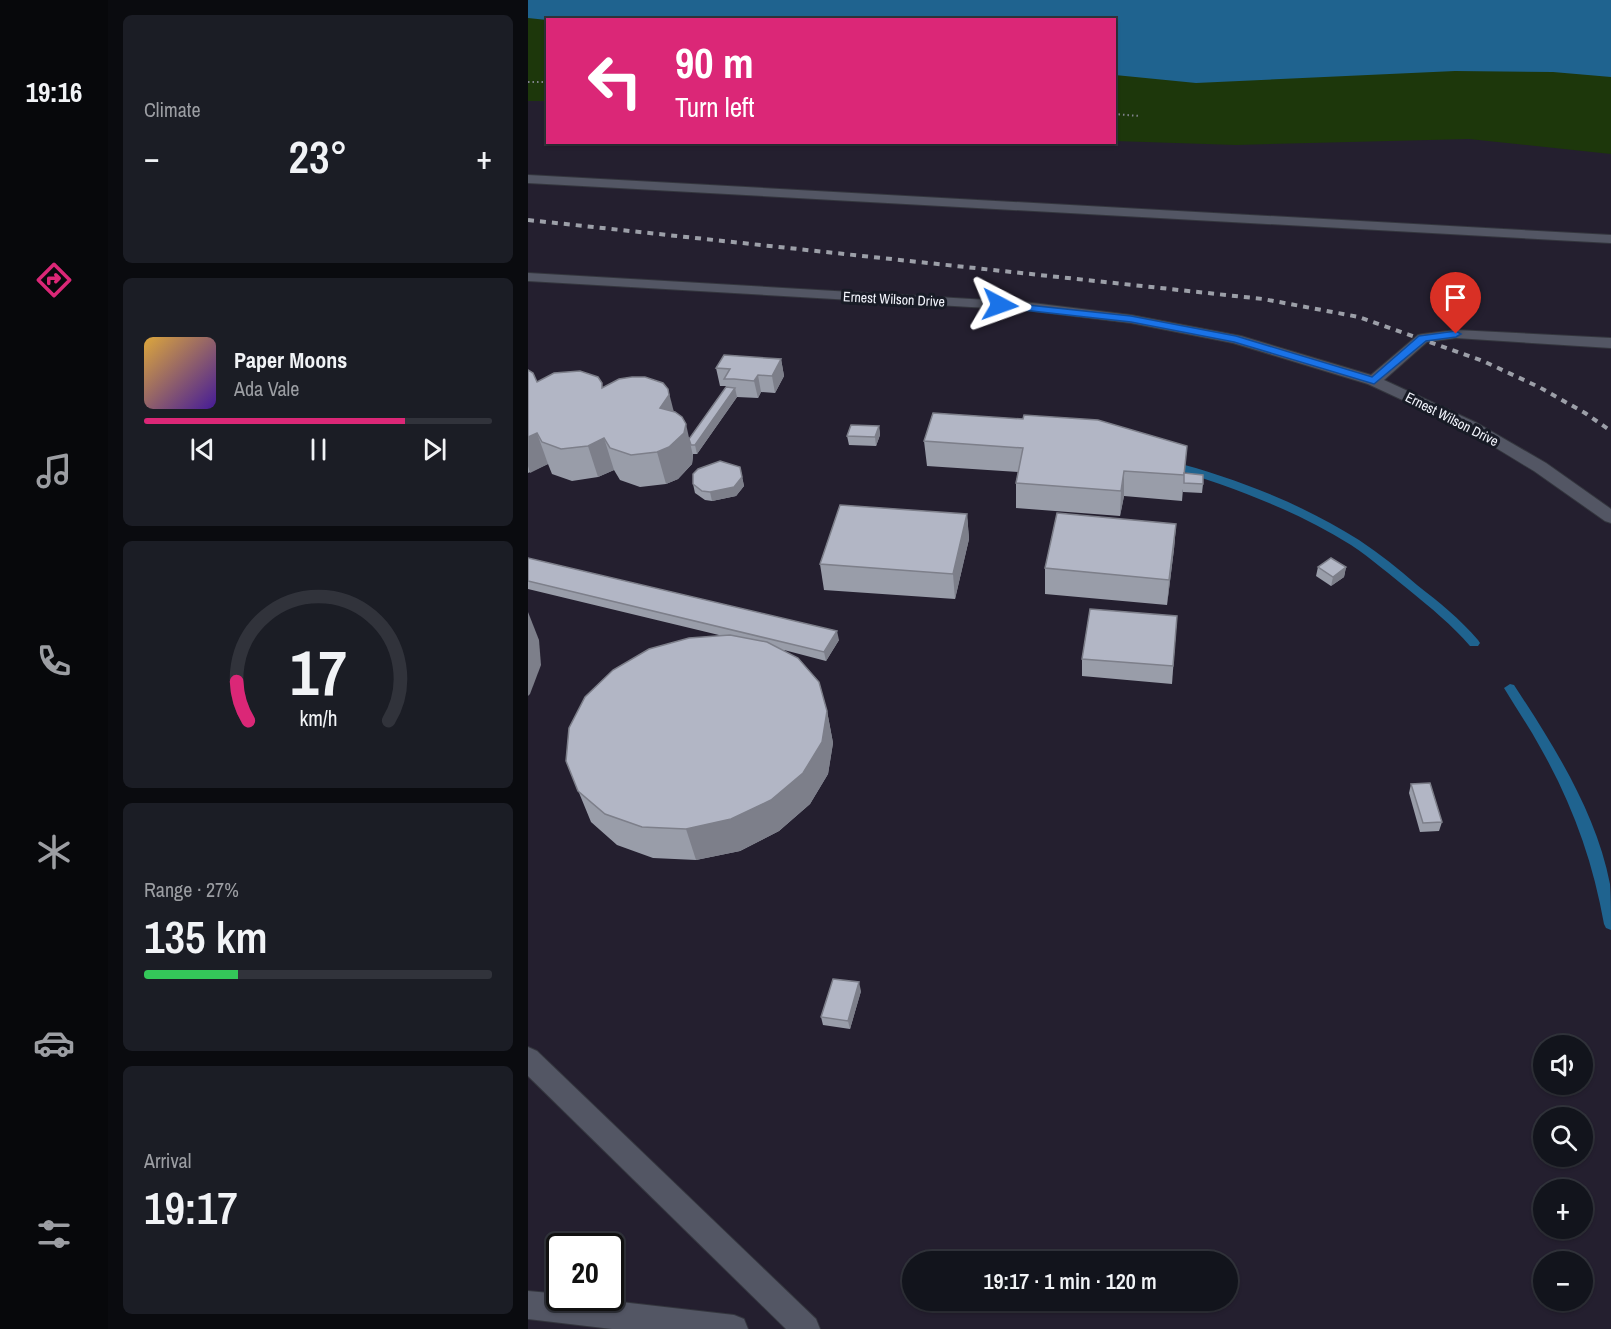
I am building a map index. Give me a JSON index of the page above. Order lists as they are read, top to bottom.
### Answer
{
  "streets": {
    "lane": ["Ernest Wilson Drive"]
  },
  "page": {
    "tabs": "19:16",
    "tile": [
      "Climate",
      ["Range · 27%", "135 km"],
      ["Arrival", "19:17"]
    ],
    "turn": ["90 m", "Turn left"],
    "heat": ["−", "23°", "+"],
    "song": ["Paper Moons", "Ada Vale"],
    "map_buttons": ["+", "−"],
    "limit": "20",
    "trip": "19:17 · 1 min · 120 m",
    "gauge": ["17", "km/h"]
  }
}
